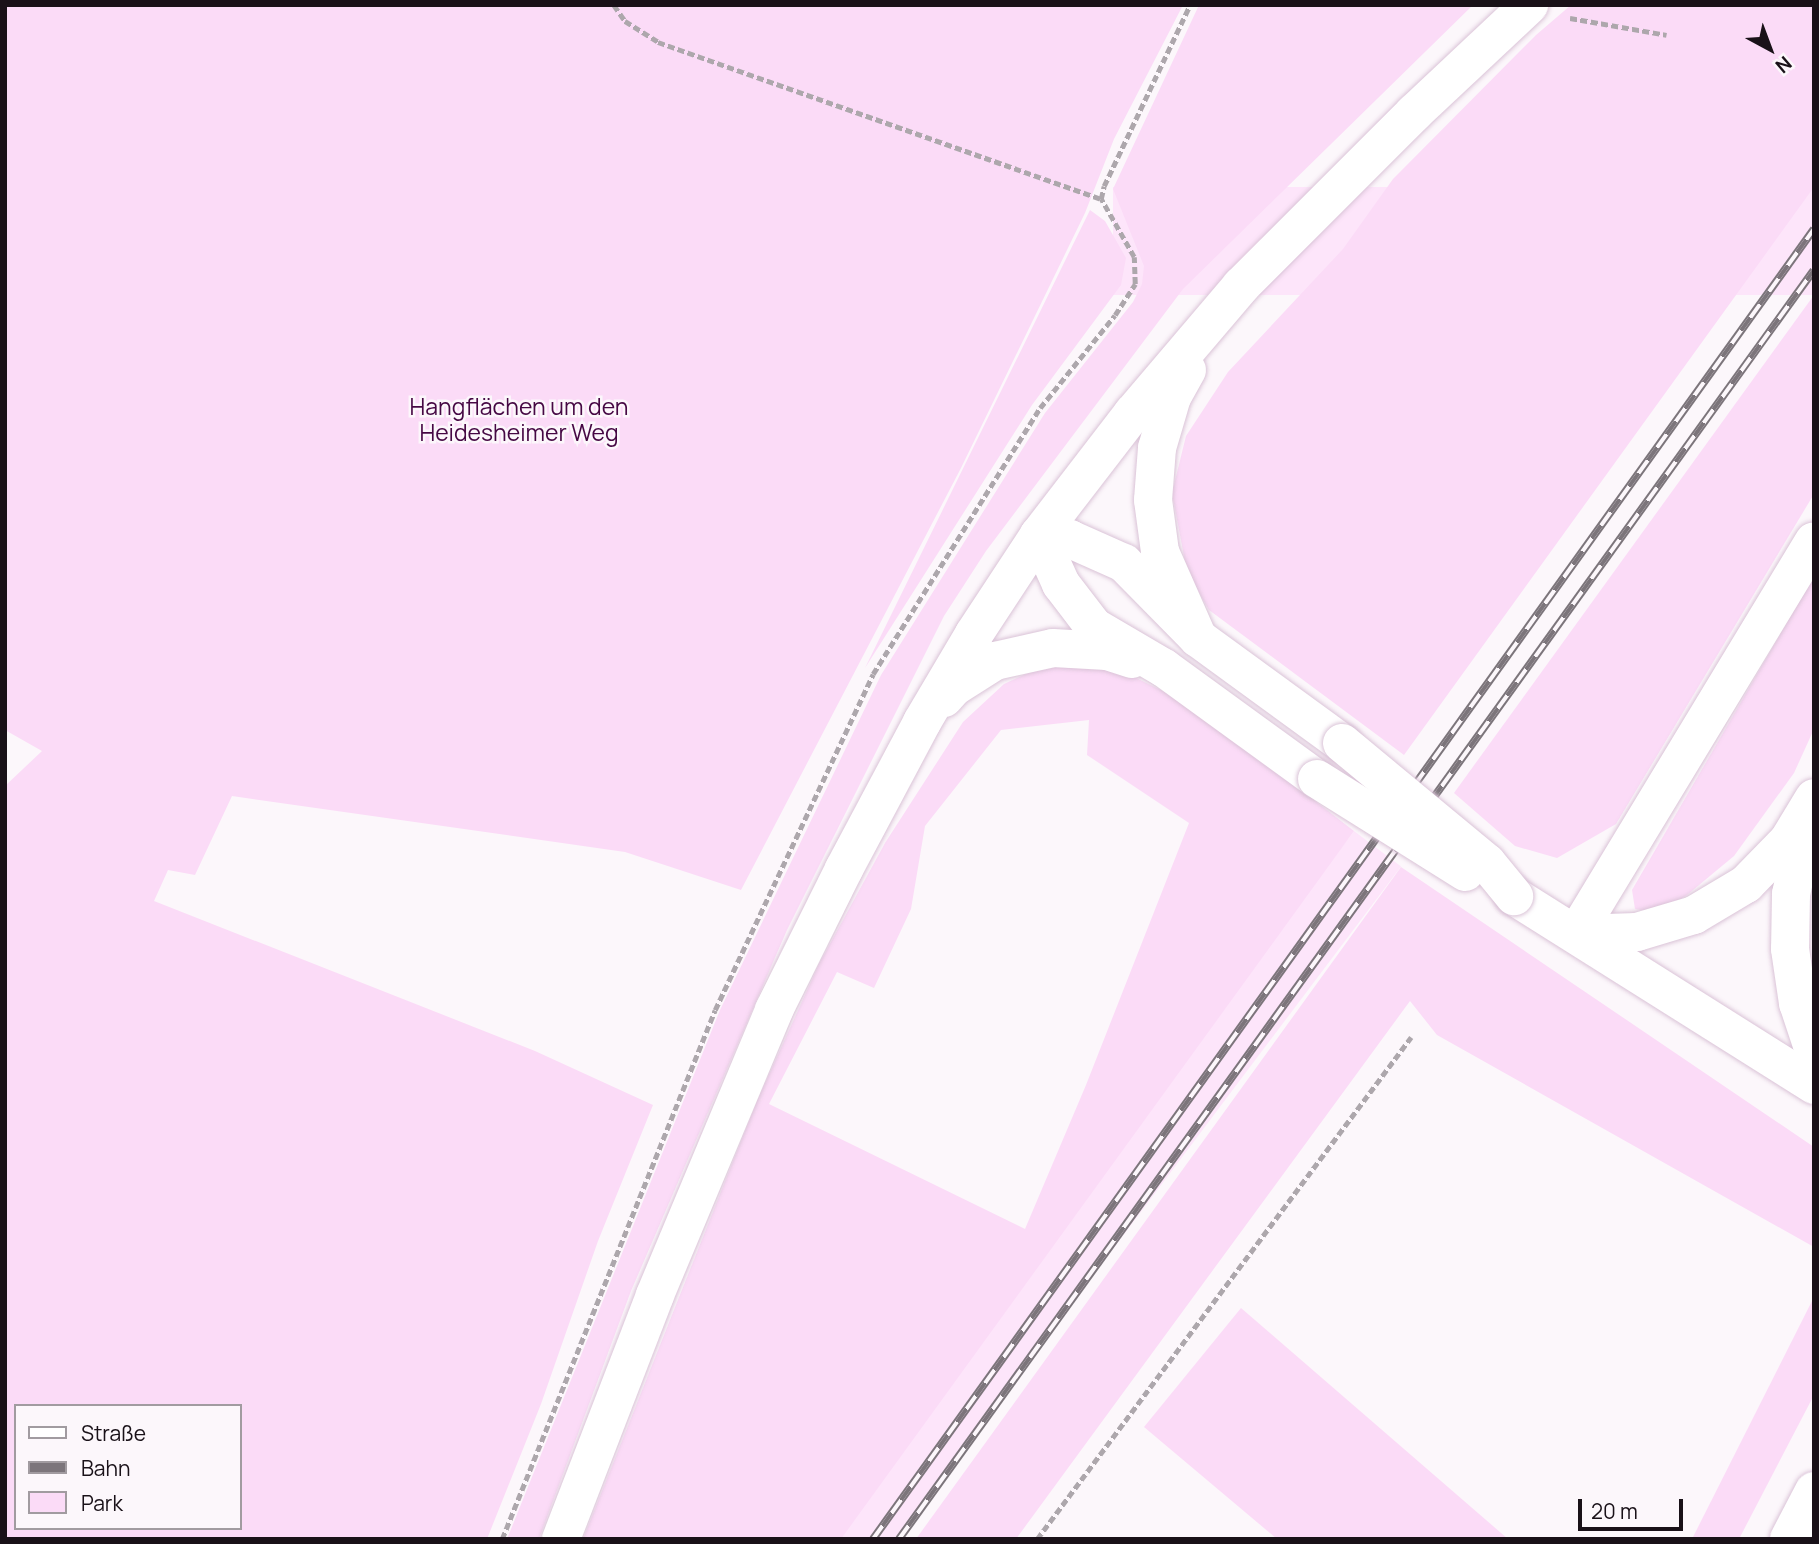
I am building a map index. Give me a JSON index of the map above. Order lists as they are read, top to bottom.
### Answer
{
  "parks": ["Hangflächen um den Heidesheimer Weg"],
  "legend": ["Straße", "Bahn", "Park"],
  "scale_bar": "20 m",
  "north": "bottom right"
}
